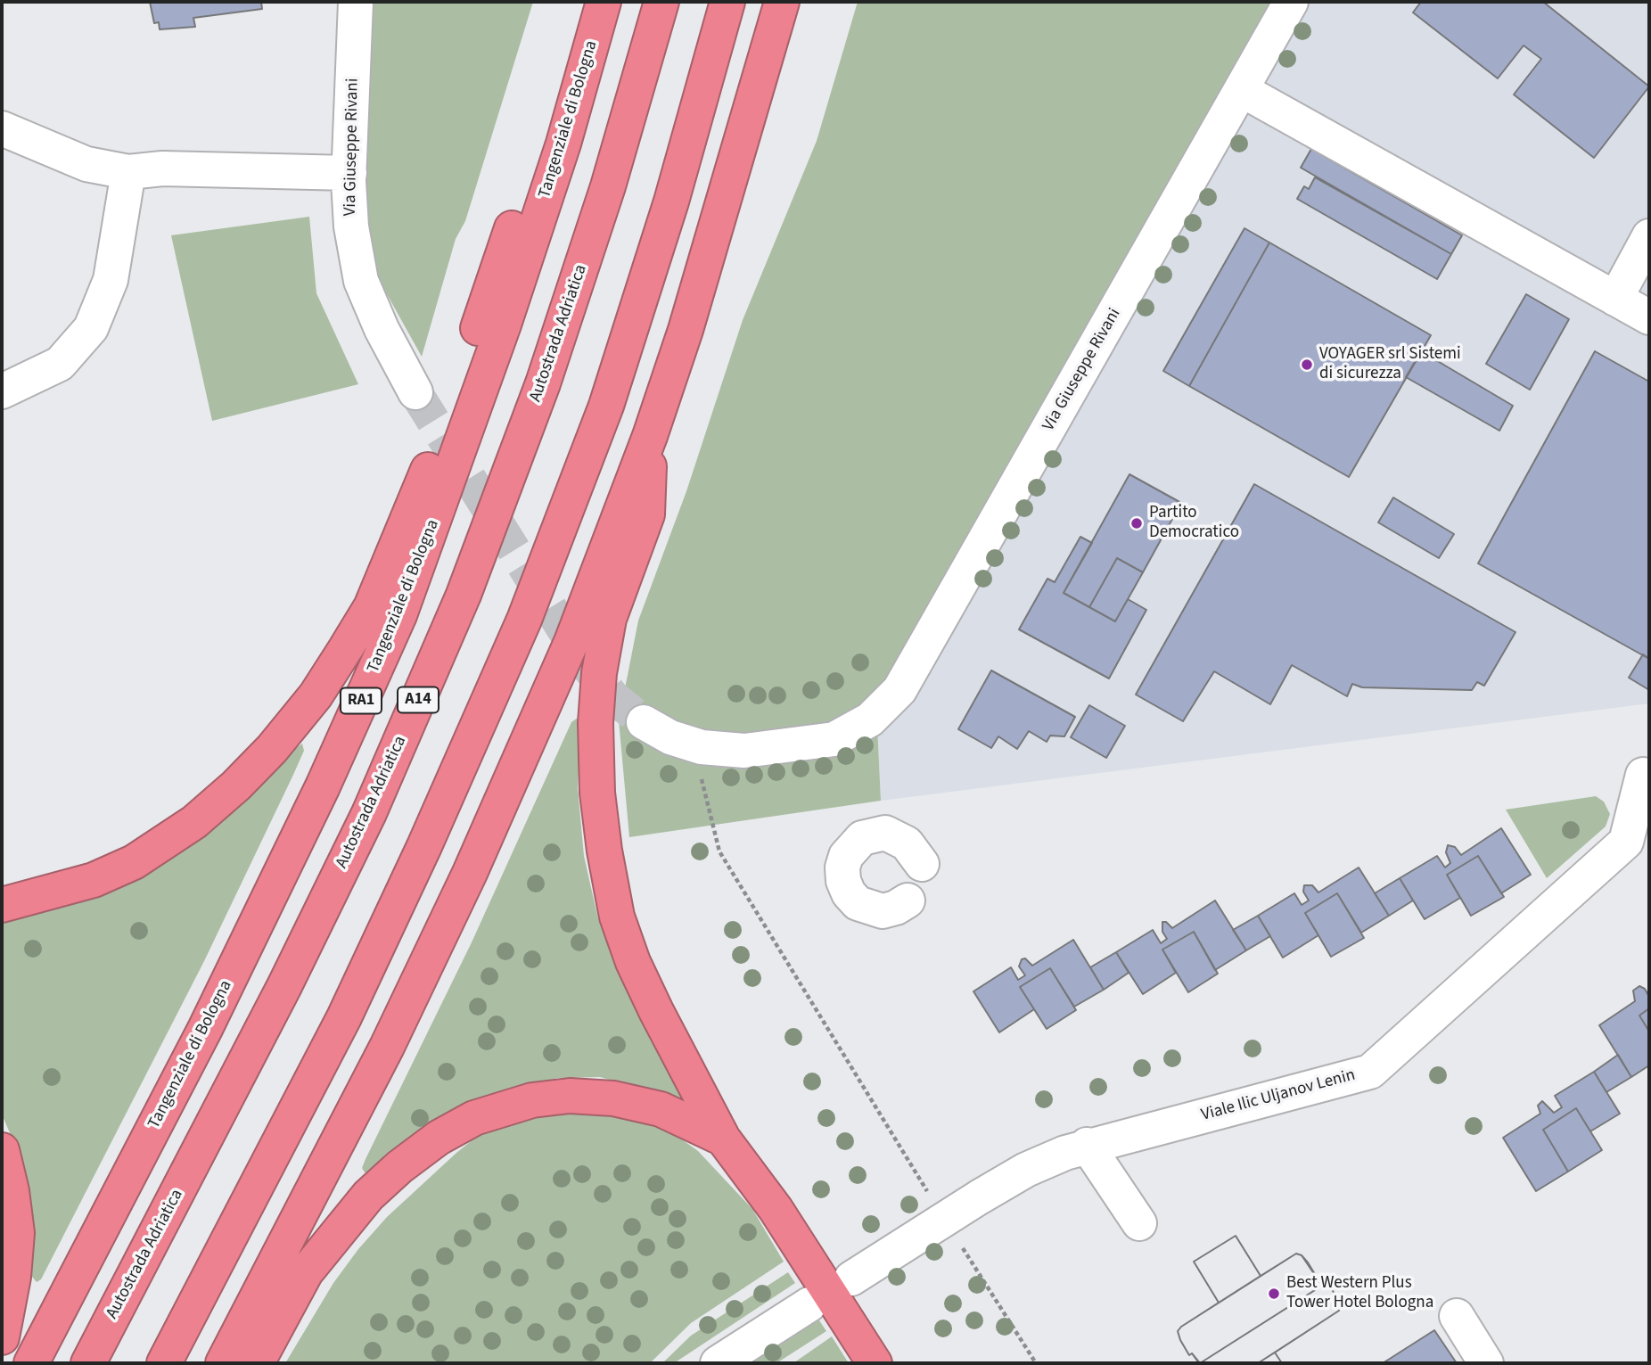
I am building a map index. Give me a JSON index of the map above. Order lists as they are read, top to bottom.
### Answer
{
  "streets": {
    "highway": [
      "Tangenziale di Bologna",
      "Autostrada Adriatica",
      "A14",
      "RA1"
    ],
    "street": ["Via Giuseppe Rivani", "Viale Ilic Uljanov Lenin"]
  },
  "places": ["VOYAGER srl Sistemi di sicurezza", "Partito Democratico", "Best Western Plus Tower Hotel Bologna"]
}
